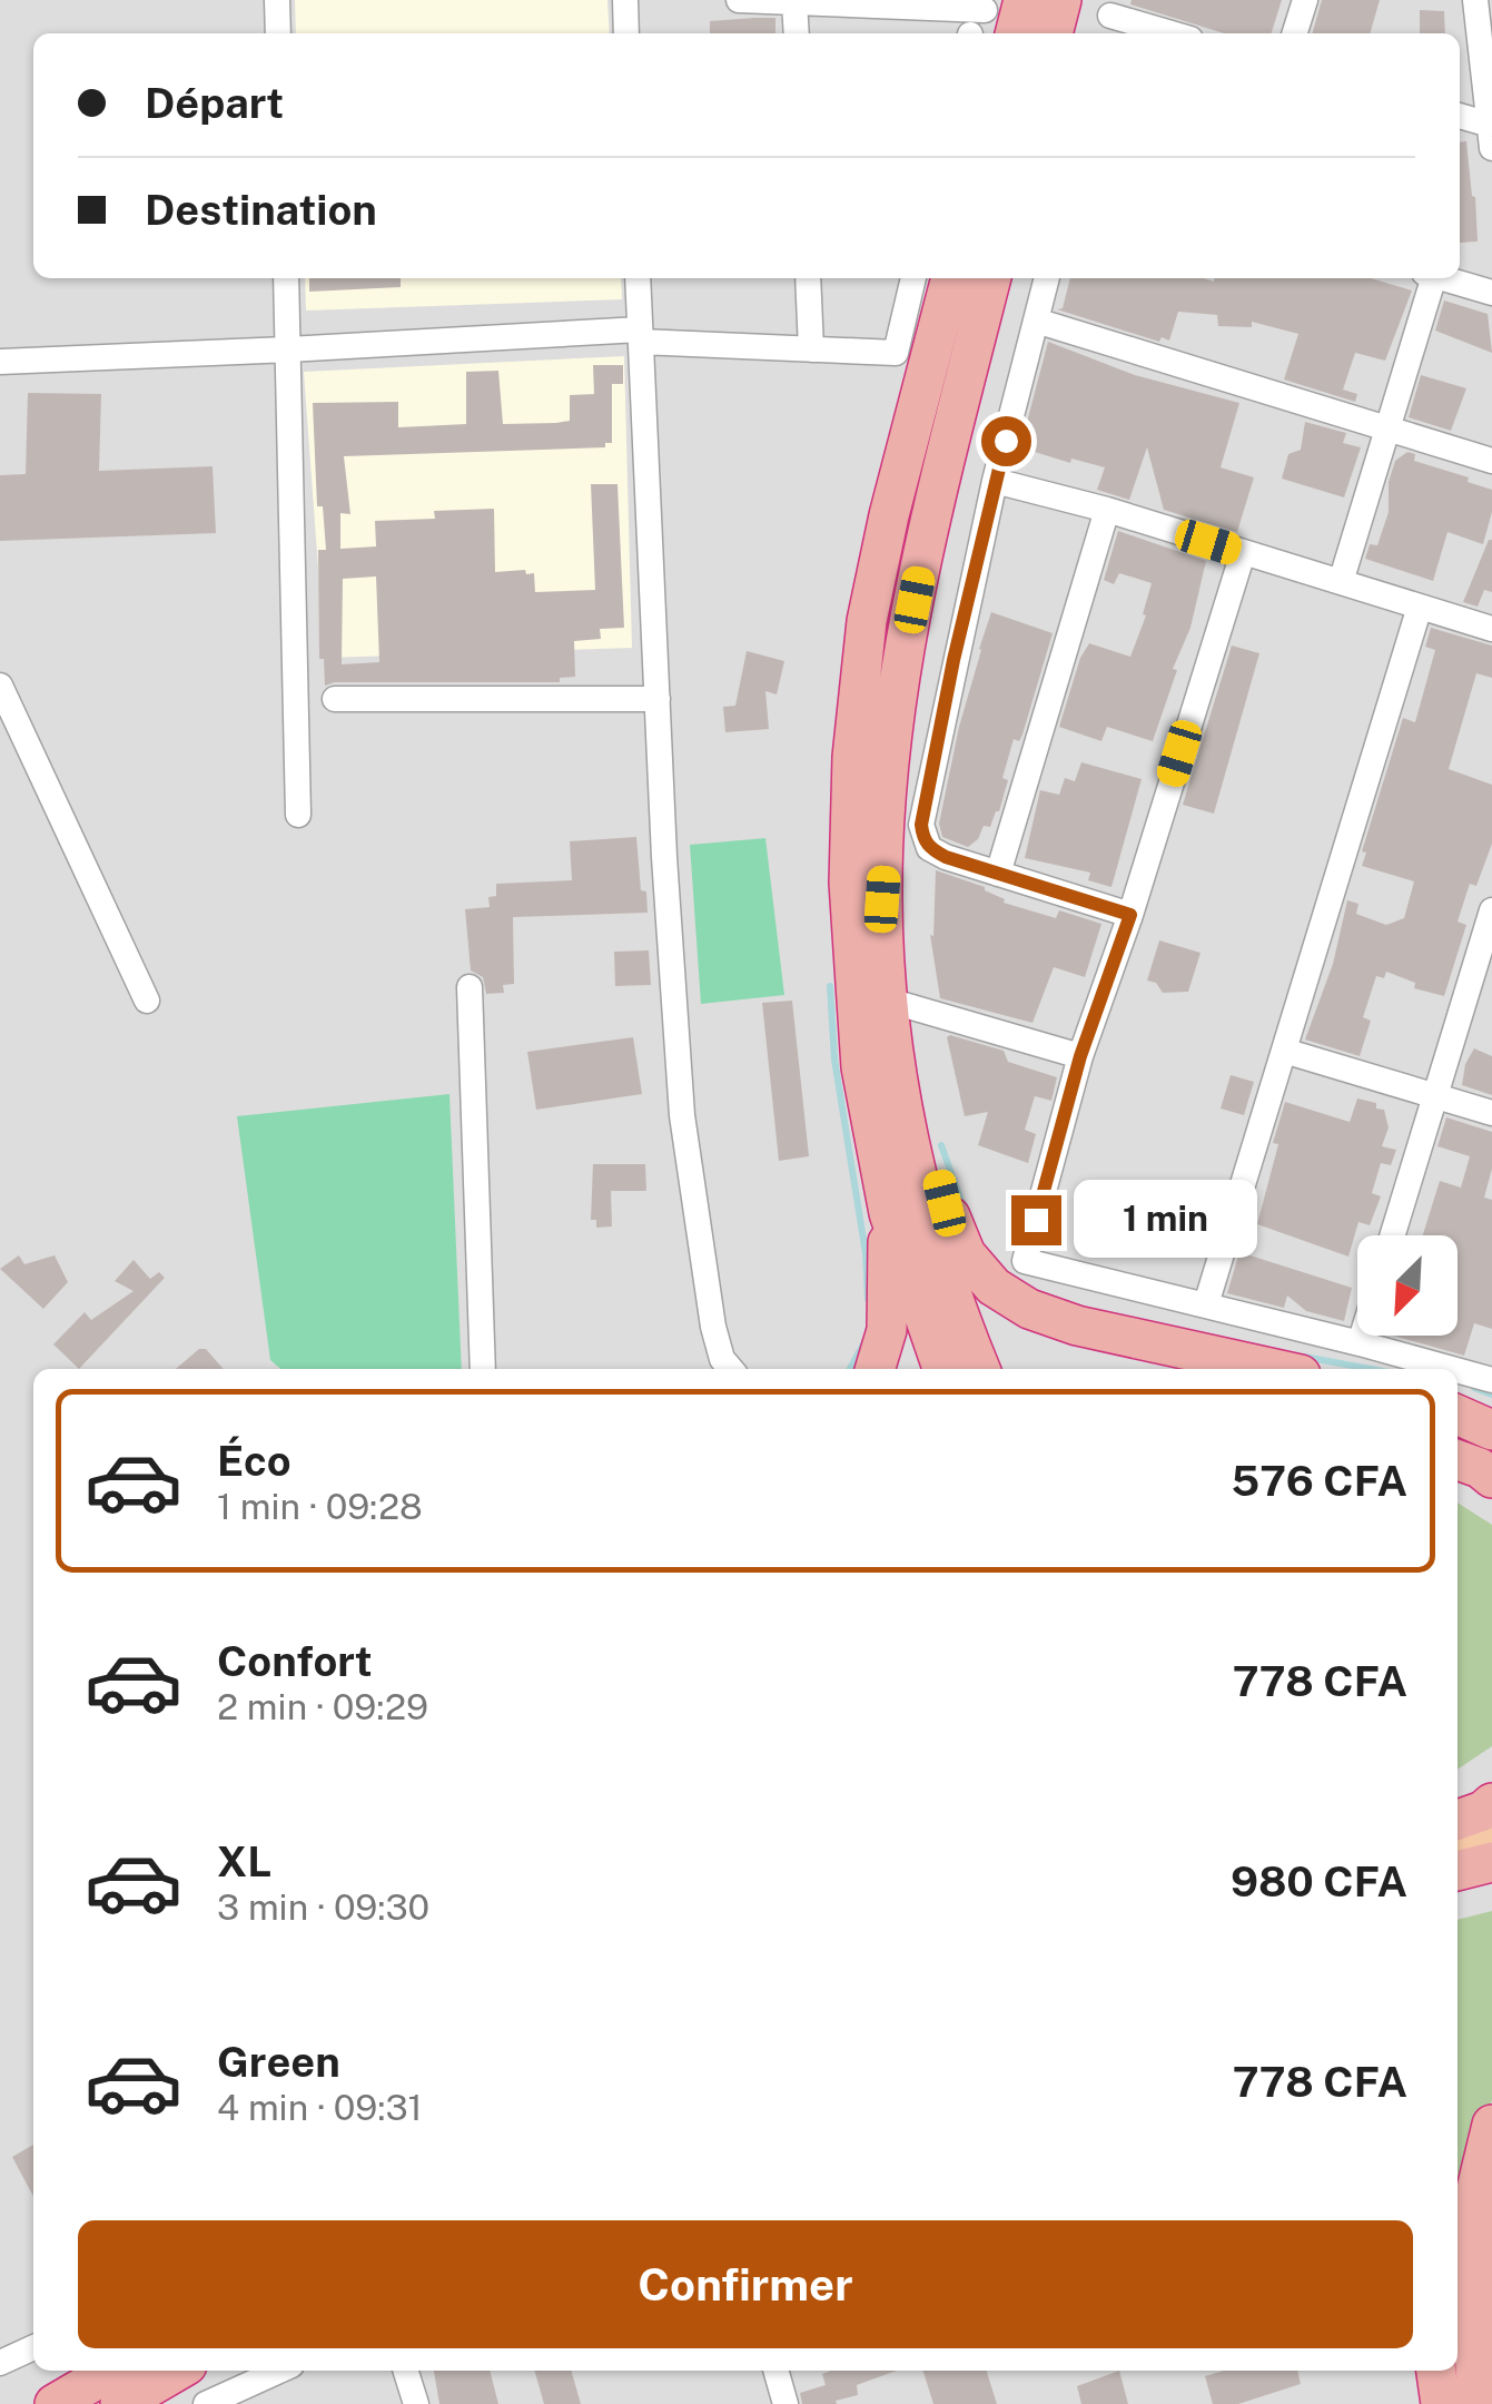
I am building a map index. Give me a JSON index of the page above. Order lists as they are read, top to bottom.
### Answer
{
  "north": "bottom left",
  "page": {
    "banner": ["Départ", "Destination"],
    "bubble": "1 min",
    "list": [
      {
        "name": "Éco",
        "note": "1 min · 09:28",
        "value": "576 CFA"
      },
      {
        "name": "Confort",
        "note": "2 min · 09:29",
        "value": "778 CFA"
      },
      {
        "name": "XL",
        "note": "3 min · 09:30",
        "value": "980 CFA"
      },
      {
        "name": "Green",
        "note": "4 min · 09:31",
        "value": "778 CFA"
      }
    ],
    "buttons": "Confirmer"
  }
}
